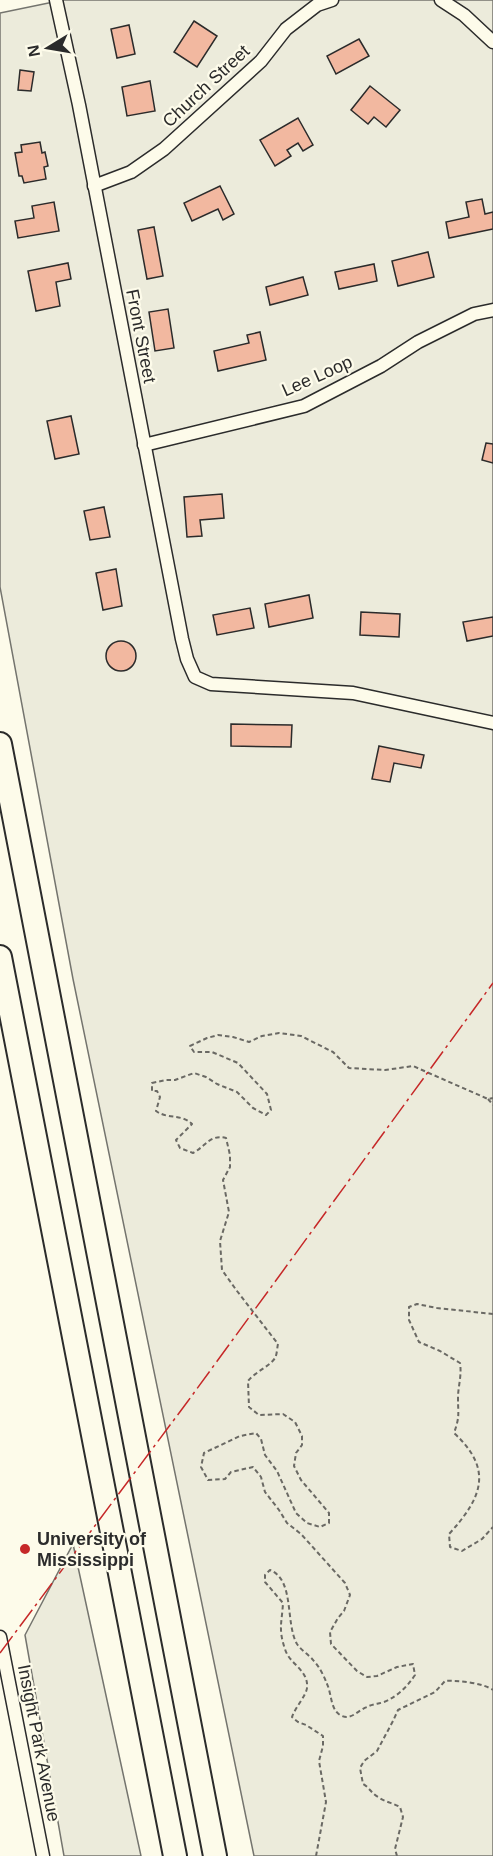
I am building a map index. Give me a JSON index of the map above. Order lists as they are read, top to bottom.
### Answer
{
  "streets": {
    "street": [
      "Church Street",
      "Front Street",
      "Lee Loop",
      "Insight Park Avenue"
    ]
  },
  "crossings": [
    ["Church Street", "Front Street"],
    ["Front Street", "Lee Loop"]
  ],
  "places": ["University of Mississippi"],
  "north": "left"
}
